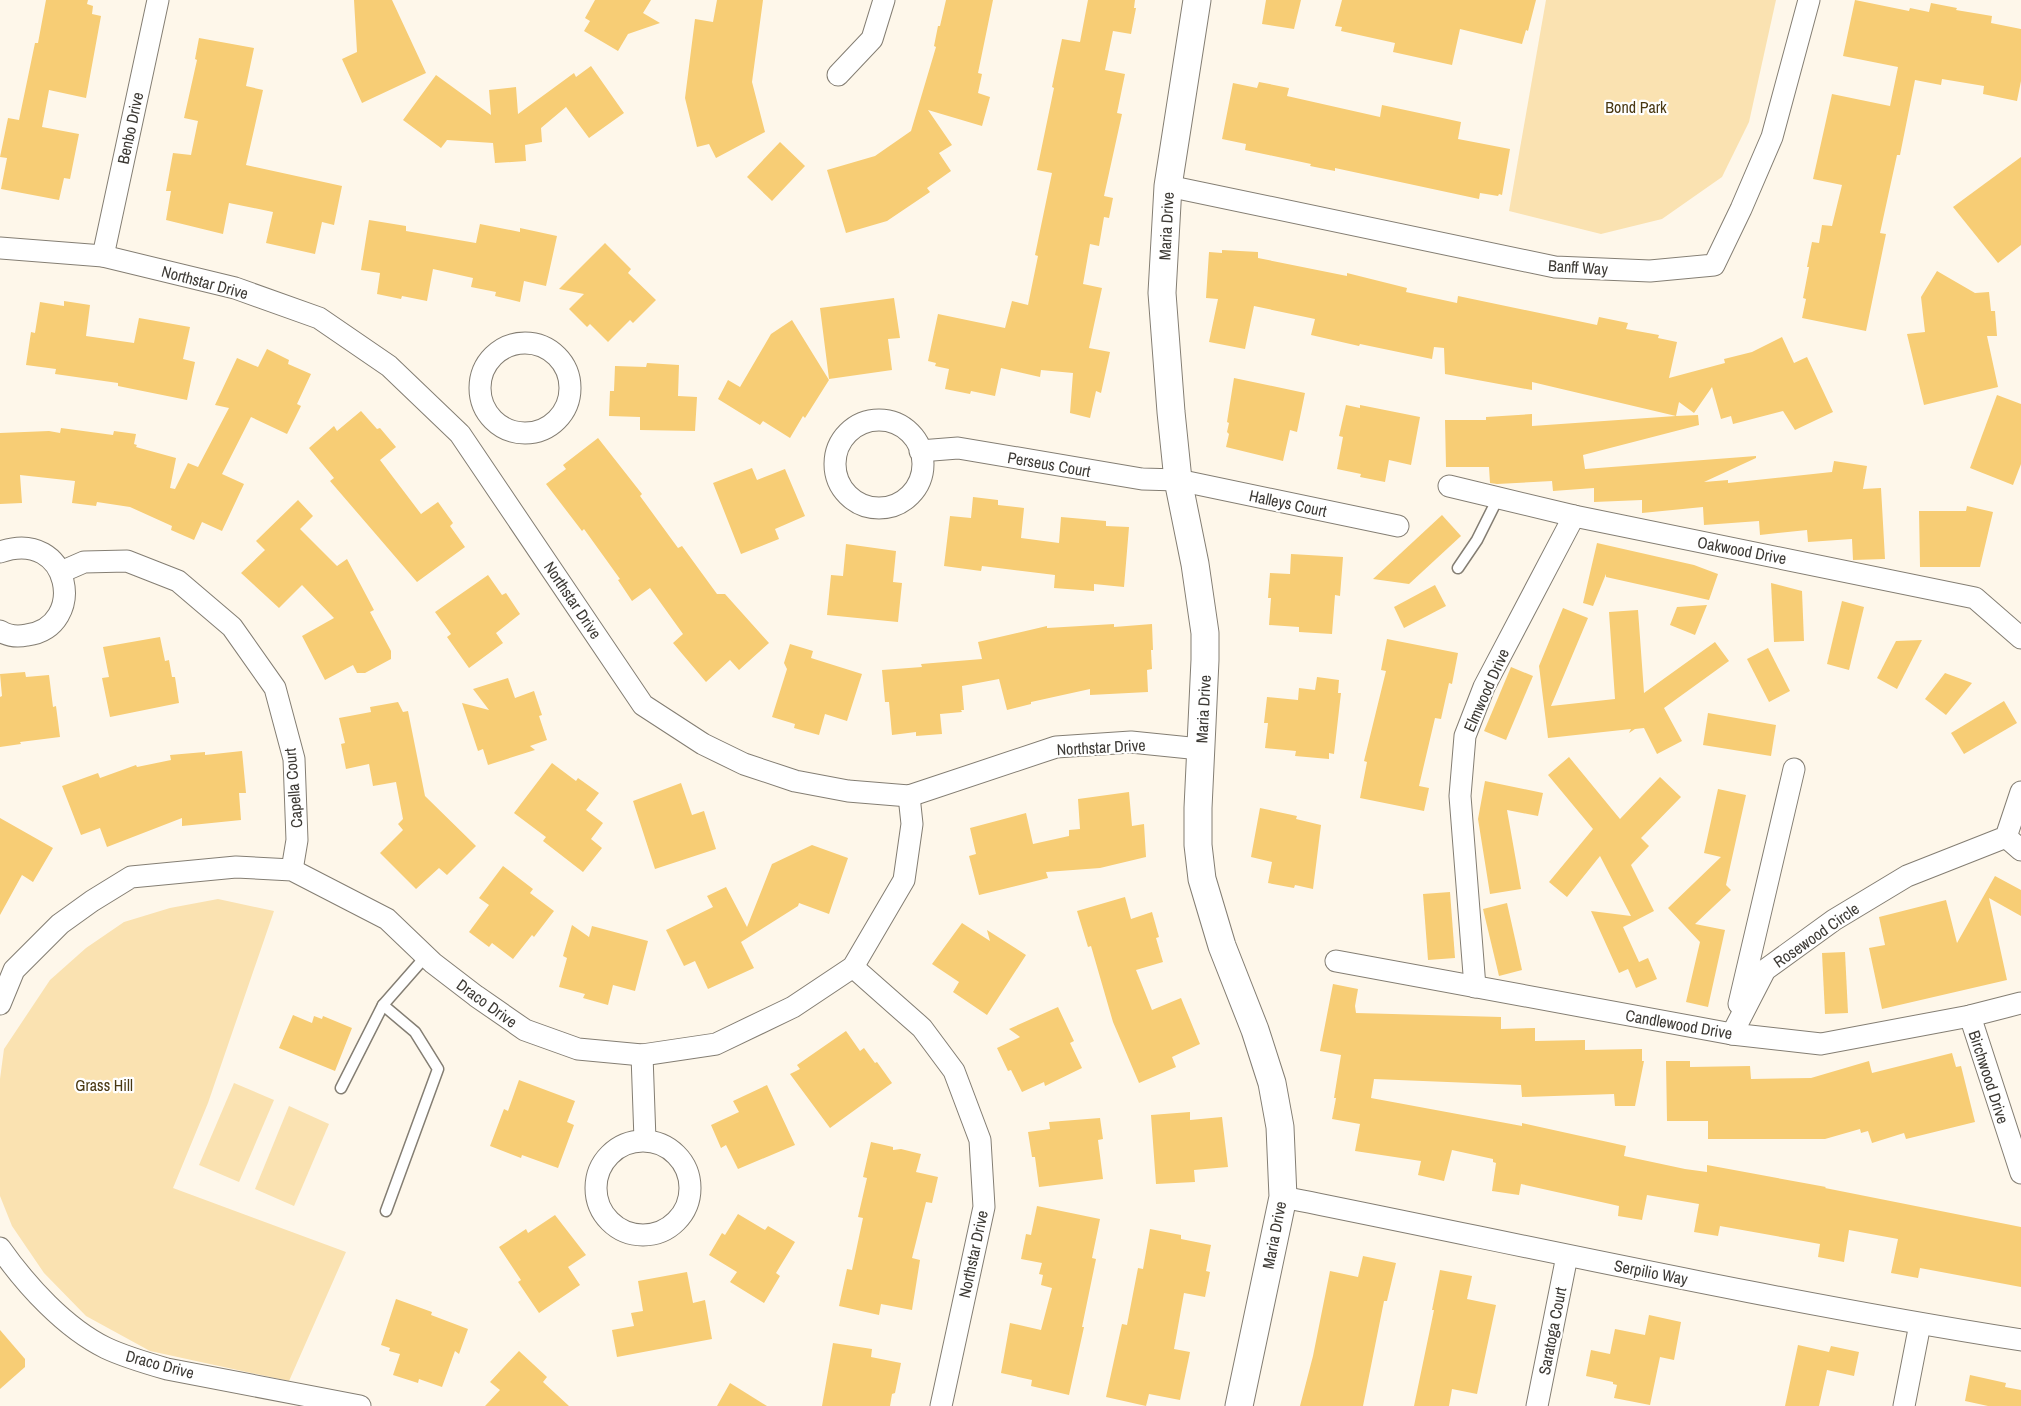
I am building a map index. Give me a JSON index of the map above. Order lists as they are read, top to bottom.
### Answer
{
  "streets": {
    "street": [
      "Benbo Drive",
      "Maria Drive",
      "Banff Way",
      "Northstar Drive",
      "Perseus Court",
      "Halleys Court",
      "Oakwood Drive",
      "Elmwood Drive",
      "Capella Court",
      "Rosewood Circle",
      "Draco Drive",
      "Candlewood Drive",
      "Birchwood Drive",
      "Serpilio Way",
      "Saratoga Court"
    ]
  },
  "crossings": [
    ["Benbo Drive", "Northstar Drive"],
    ["Maria Drive", "Banff Way"],
    ["Maria Drive", "Northstar Drive"],
    ["Maria Drive", "Perseus Court"],
    ["Maria Drive", "Halleys Court"],
    ["Maria Drive", "Serpilio Way"],
    ["Northstar Drive", "Draco Drive"],
    ["Perseus Court", "Halleys Court"],
    ["Oakwood Drive", "Elmwood Drive"],
    ["Elmwood Drive", "Candlewood Drive"],
    ["Capella Court", "Draco Drive"],
    ["Rosewood Circle", "Candlewood Drive"],
    ["Candlewood Drive", "Birchwood Drive"],
    ["Serpilio Way", "Saratoga Court"]
  ],
  "parks": ["Bond Park", "Grass Hill"]
}
